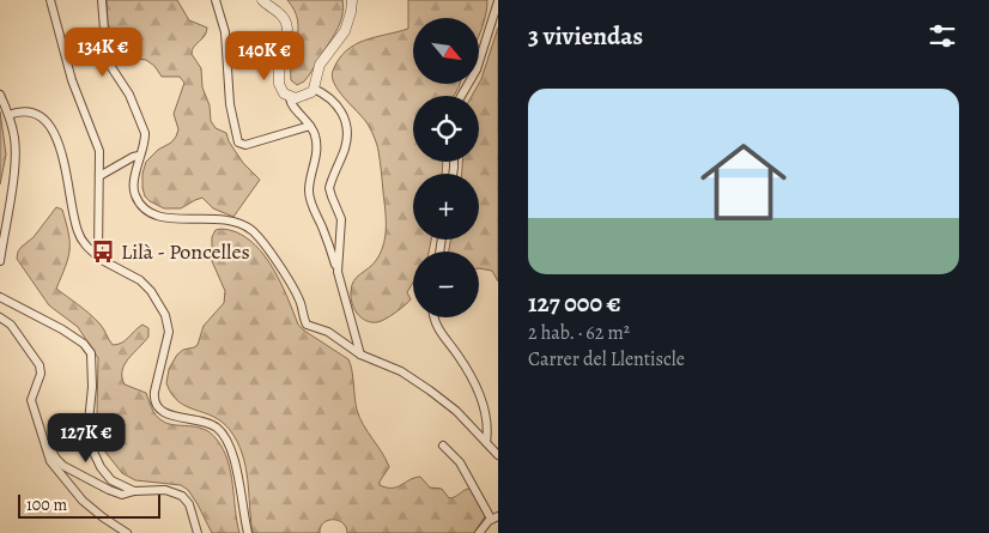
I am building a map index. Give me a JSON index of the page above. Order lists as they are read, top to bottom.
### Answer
{
  "places": {
    "bus stop": ["Lilà - Poncelles"]
  },
  "scale_bar": "100 m",
  "north": "bottom right",
  "page": {
    "heading": "3 viviendas",
    "map_buttons": ["+", "−"],
    "price": ["134K €", "140K €", "127K €"],
    "list": [
      {
        "name": "127 000 €",
        "note": "2 hab. · 62 m² · Carrer del Llentiscle"
      }
    ],
    "scale": "100 m"
  }
}
